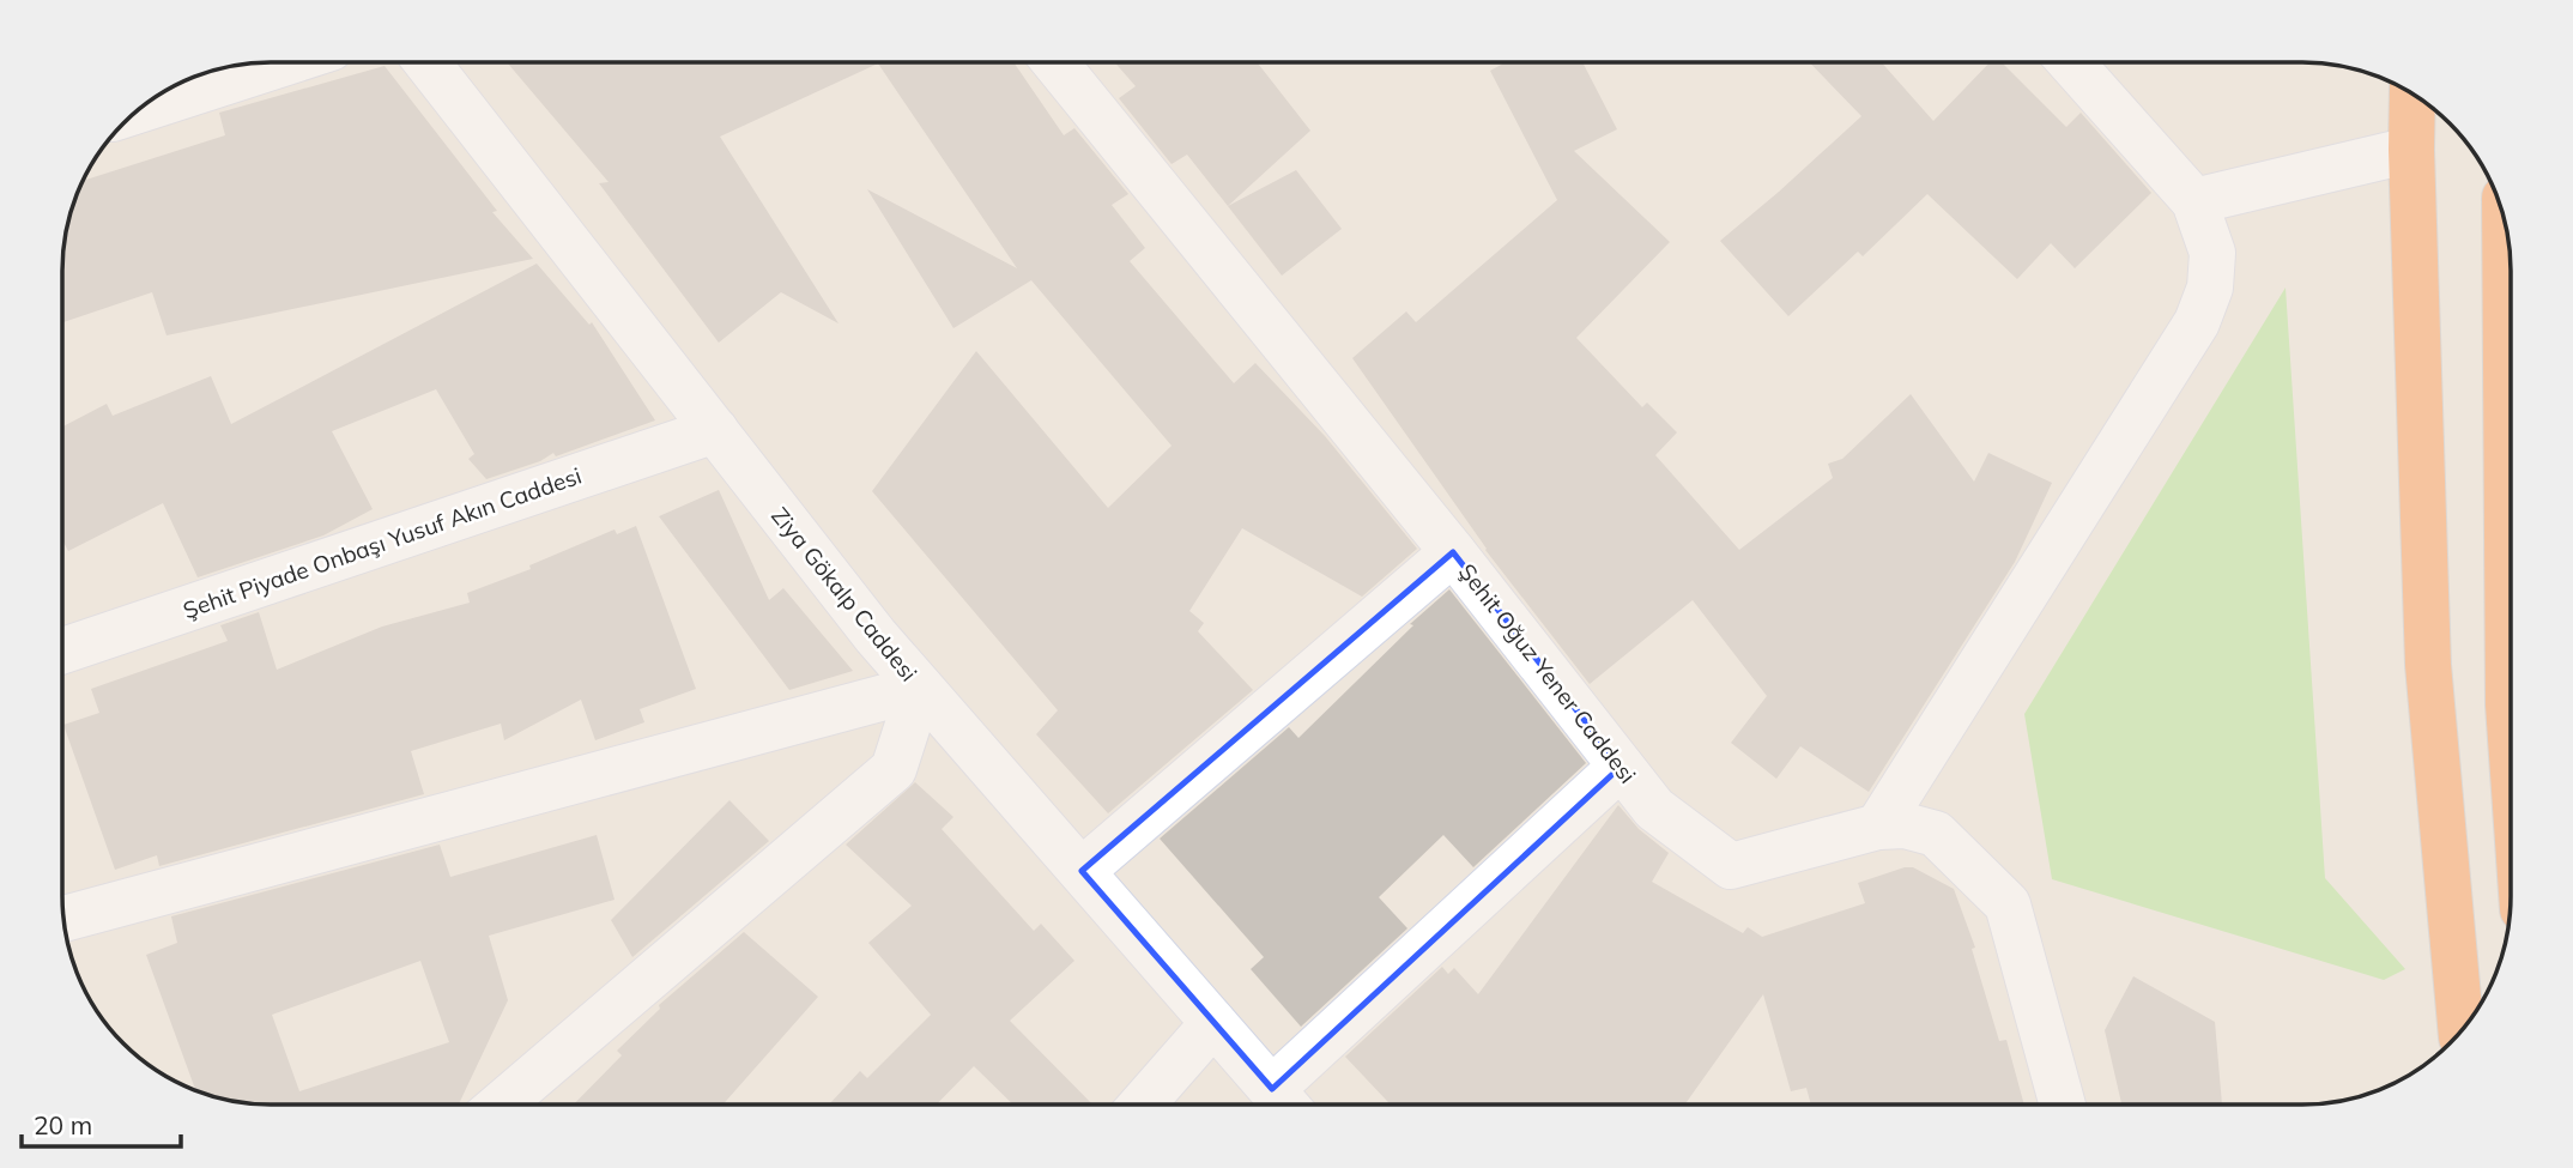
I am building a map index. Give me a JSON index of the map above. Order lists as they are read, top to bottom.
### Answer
{
  "streets": {
    "street": ["Şehit Piyade Onbaşı Yusuf Akın Caddesi", "Ziya Gökalp Caddesi", "Şehit Oğuz Yener Caddesi"]
  },
  "crossings": [
    ["Şehit Piyade Onbaşı Yusuf Akın Caddesi", "Ziya Gökalp Caddesi"]
  ],
  "scale_bar": "20 m"
}
